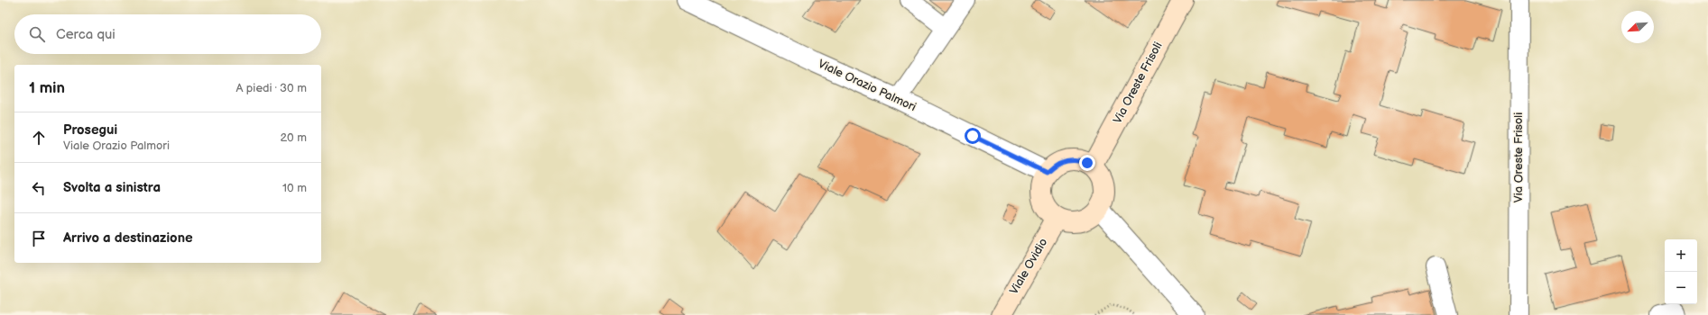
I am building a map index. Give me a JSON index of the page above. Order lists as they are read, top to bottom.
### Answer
{
  "streets": {
    "main road": ["Via Oreste Frisoli", "Viale Ovidio"],
    "street": ["Viale Orazio Palmori"]
  },
  "crossings": [
    ["Via Oreste Frisoli", "Viale Orazio Palmori"],
    ["Via Oreste Frisoli", "Viale Ovidio"],
    ["Viale Orazio Palmori", "Viale Ovidio"]
  ],
  "north": "bottom left",
  "page": {
    "search": "Cerca qui",
    "heading": ["1 min", "A piedi · 30 m"],
    "list": [
      ["Prosegui", "Viale Orazio Palmori", "20 m"],
      ["Svolta a sinistra", "10 m"],
      "Arrivo a destinazione"
    ],
    "map_buttons": ["+", "−"]
  }
}
